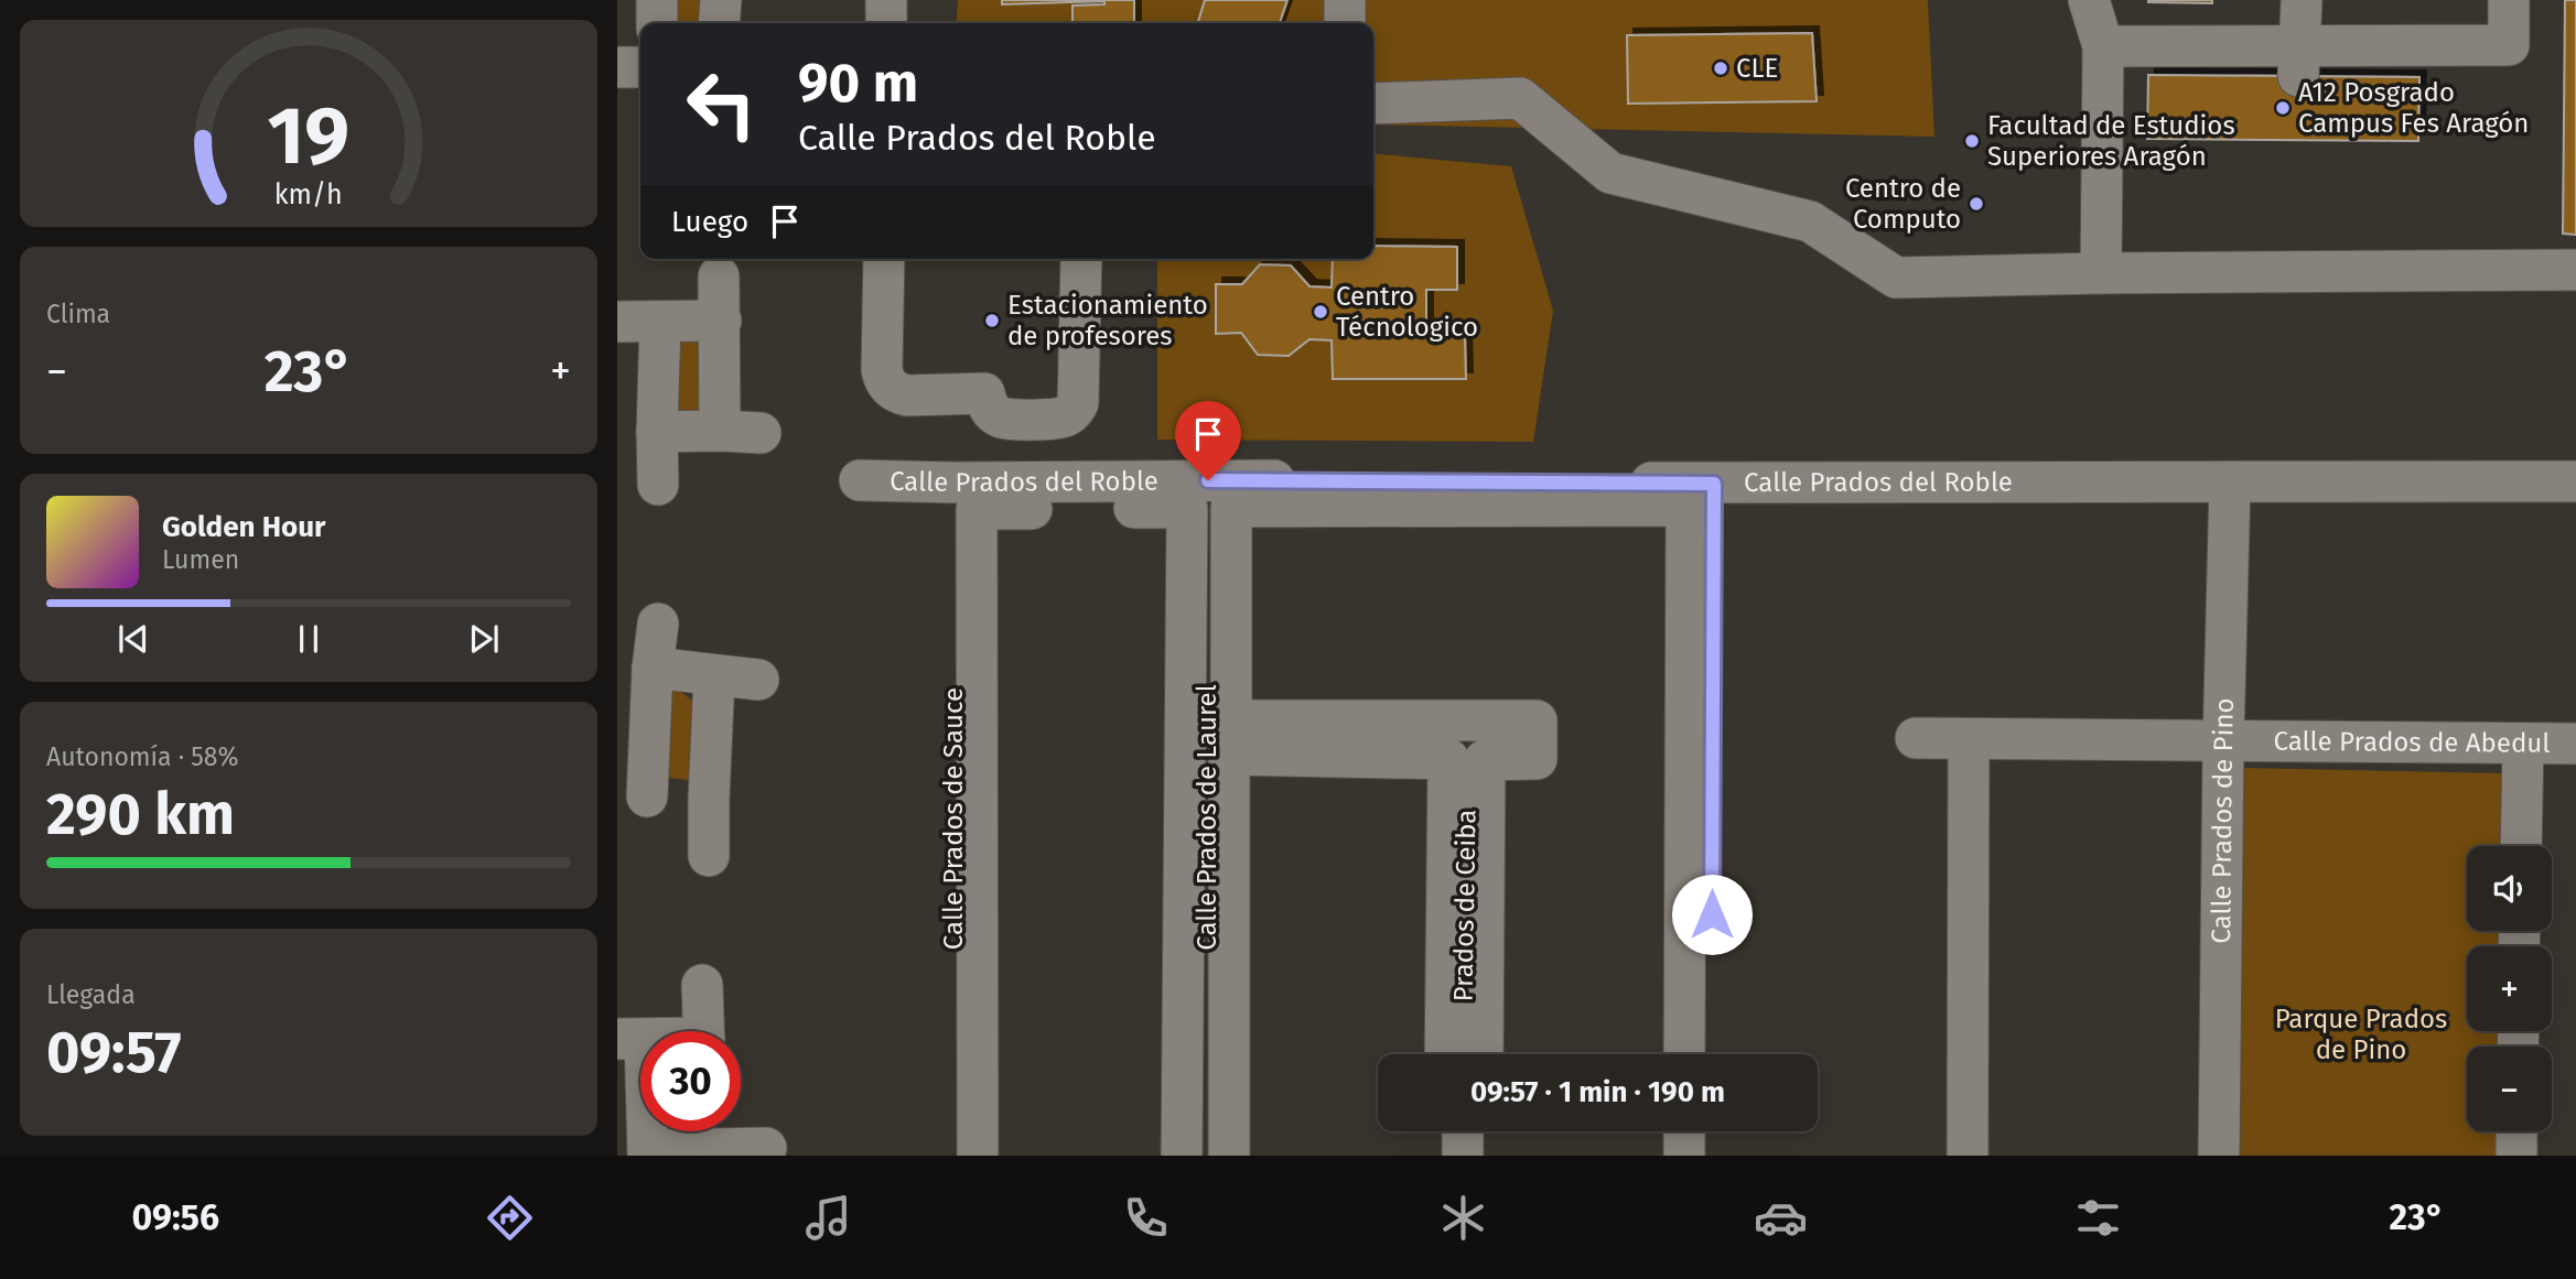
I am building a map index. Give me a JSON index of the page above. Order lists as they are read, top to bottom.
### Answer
{
  "streets": {
    "street": [
      "Calle Prados del Roble",
      "Calle Prados de Abedul",
      "Calle Prados de Laurel",
      "Calle Prados de Sauce",
      "Calle Prados de Pino",
      "Prados de Ceiba"
    ]
  },
  "crossings": [
    ["Calle Prados del Roble", "Calle Prados de Laurel"],
    ["Calle Prados del Roble", "Calle Prados de Sauce"],
    ["Calle Prados del Roble", "Calle Prados de Pino"],
    ["Calle Prados de Abedul", "Calle Prados de Pino"]
  ],
  "parks": ["Parque Prados de Pino"],
  "places": [
    "CLE",
    "A12 Posgrado Campus Fes Aragón",
    "Facultad de Estudios Superiores Aragón",
    "Centro de Computo",
    "Centro Técnologico",
    "Estacionamiento de profesores"
  ],
  "page": {
    "turn": ["90 m", "Calle Prados del Roble"],
    "then": "Luego",
    "tile": [
      "Clima",
      ["Autonomía · 58%", "290 km"],
      ["Llegada", "09:57"]
    ],
    "heat": ["−", "23°", "+"],
    "song": ["Golden Hour", "Lumen"],
    "map_buttons": ["+", "−"],
    "limit": "30",
    "trip": "09:57 · 1 min · 190 m",
    "tabs": ["09:56", "23°"],
    "gauge": ["19", "km/h"]
  }
}
